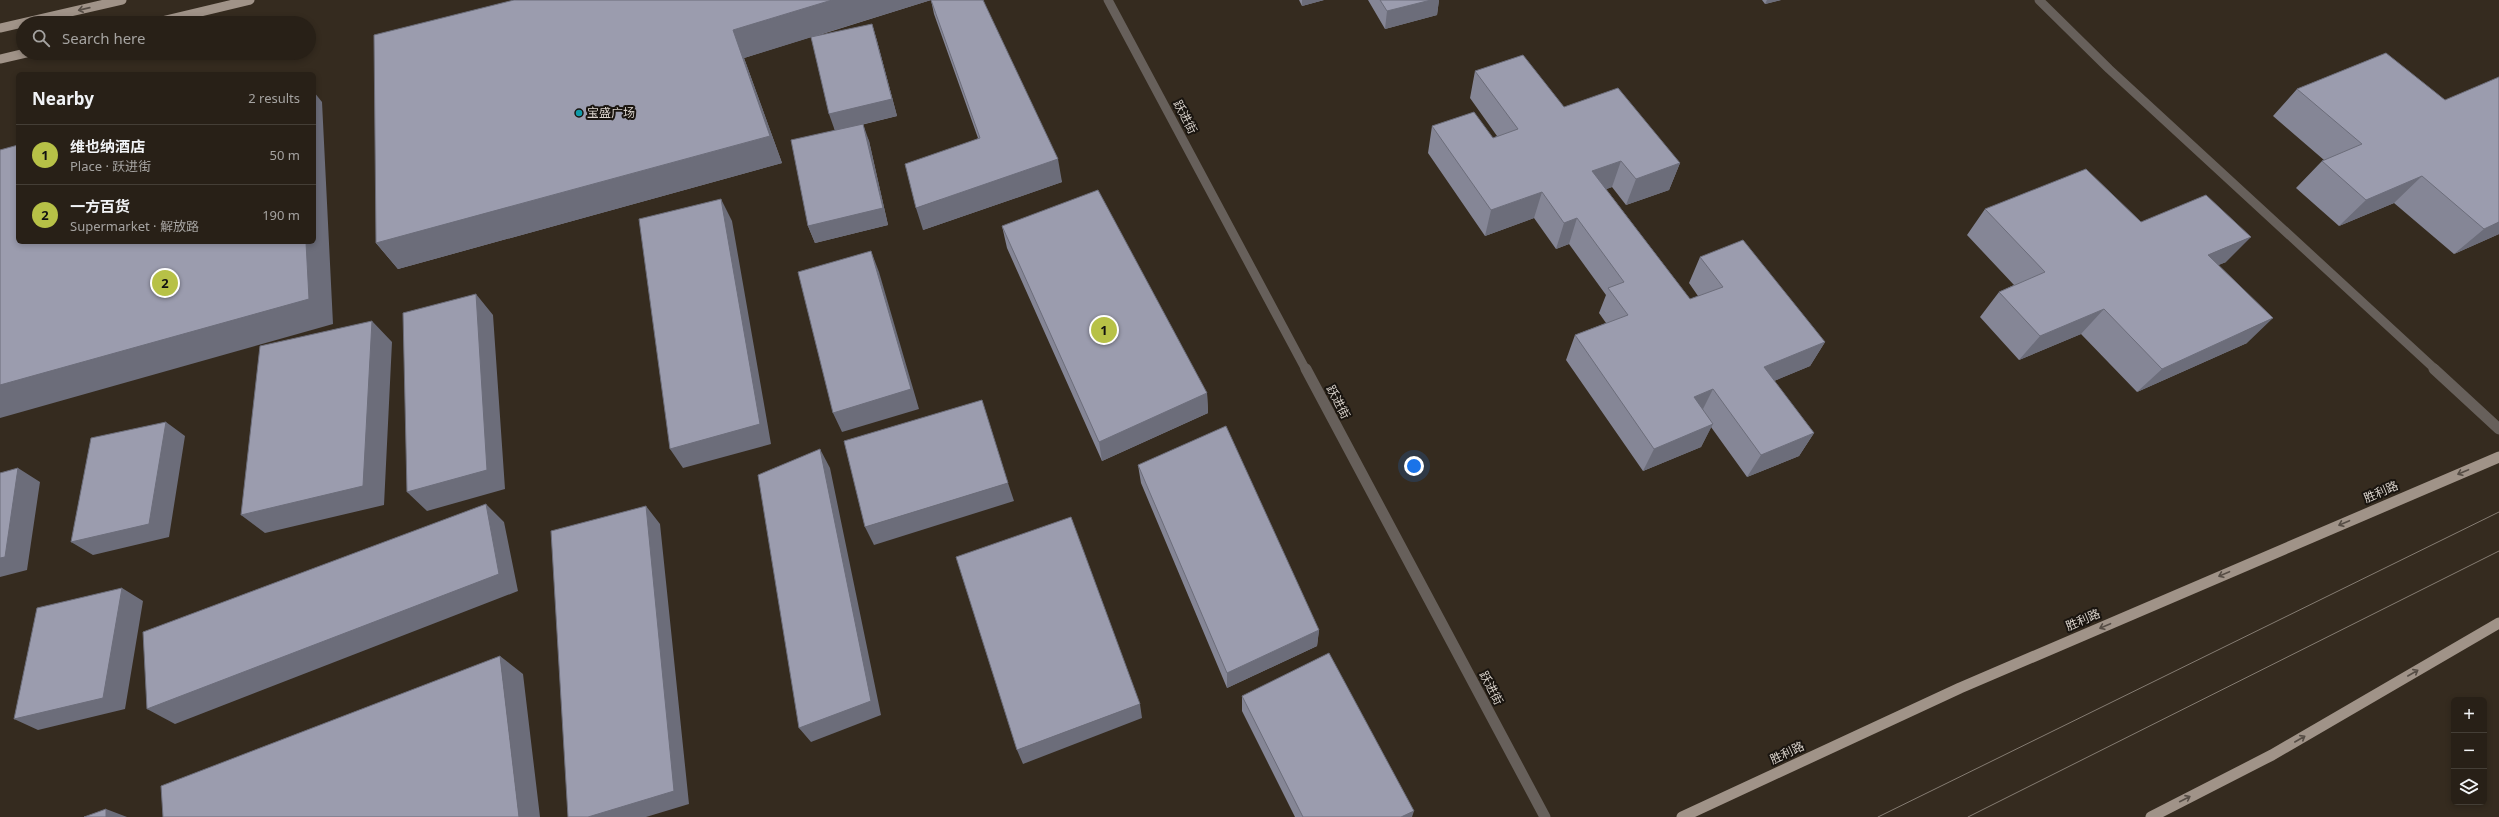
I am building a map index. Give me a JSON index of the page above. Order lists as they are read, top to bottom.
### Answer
{
  "streets": {
    "main road": ["胜利路"],
    "street": ["跃进街"]
  },
  "one_way": ["胜利路"],
  "places": ["宝盛广场"],
  "page": {
    "search": "Search here",
    "heading": ["Nearby", "2 results"],
    "list": [
      {
        "mark": "1",
        "name": "维也纳酒店",
        "note": "Place · 跃进街",
        "value": "50 m"
      },
      {
        "mark": "2",
        "name": "一方百货",
        "note": "Supermarket · 解放路",
        "value": "190 m"
      }
    ],
    "pins": ["2", "1"],
    "map_buttons": ["+", "−"]
  }
}
